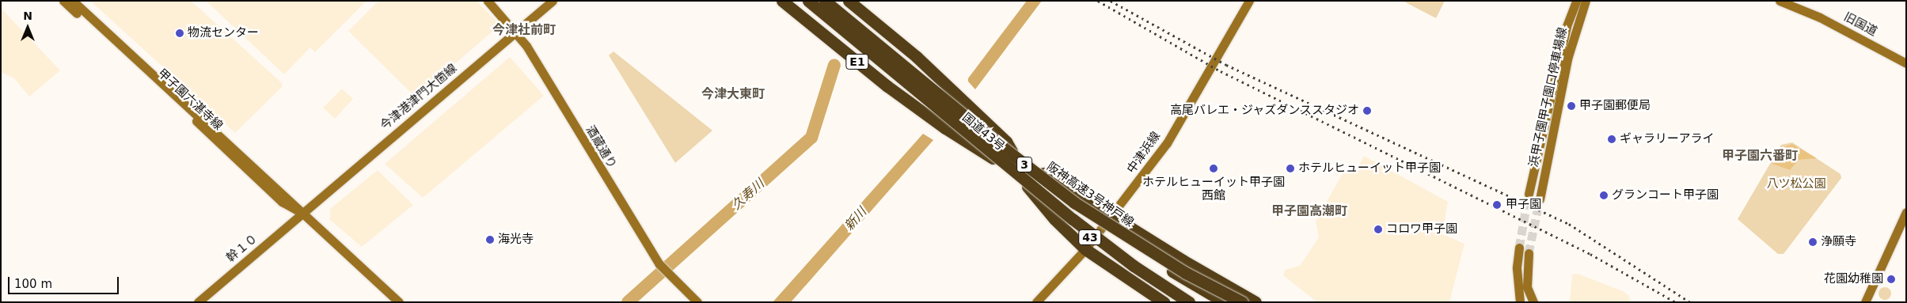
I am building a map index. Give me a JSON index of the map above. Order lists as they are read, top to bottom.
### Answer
{
  "streets": {
    "highway": [
      "E1",
      "国道43号",
      "3",
      "阪神高速3号神戸線",
      "43"
    ],
    "main road": [
      "旧国道",
      "今津港津門大箇線",
      "浜甲子園甲子園口停車場線",
      "甲子園六湛寺線",
      "酒蔵通り",
      "中津浜線",
      "幹１０"
    ]
  },
  "crossings": [
    ["E1", "国道43号"],
    ["今津港津門大箇線", "甲子園六湛寺線"],
    ["今津港津門大箇線", "酒蔵通り"],
    ["今津港津門大箇線", "幹１０"],
    ["甲子園六湛寺線", "幹１０"],
    ["国道43号", "中津浜線"]
  ],
  "districts": [
    "今津社前町",
    "今津大東町",
    "甲子園六番町",
    "甲子園高潮町"
  ],
  "water": ["久寿川", "新川"],
  "parks": ["八ツ松公園"],
  "places": [
    "物流センター",
    "甲子園郵便局",
    "高尾バレエ・ジャズダンススタジオ",
    "ギャラリーアライ",
    "ホテルヒューイット甲子園 西館",
    "ホテルヒューイット甲子園",
    "グランコート甲子園",
    "甲子園",
    "コロワ甲子園",
    "海光寺",
    "浄願寺",
    "花園幼稚園"
  ],
  "scale_bar": "100 m",
  "north": "top"
}
